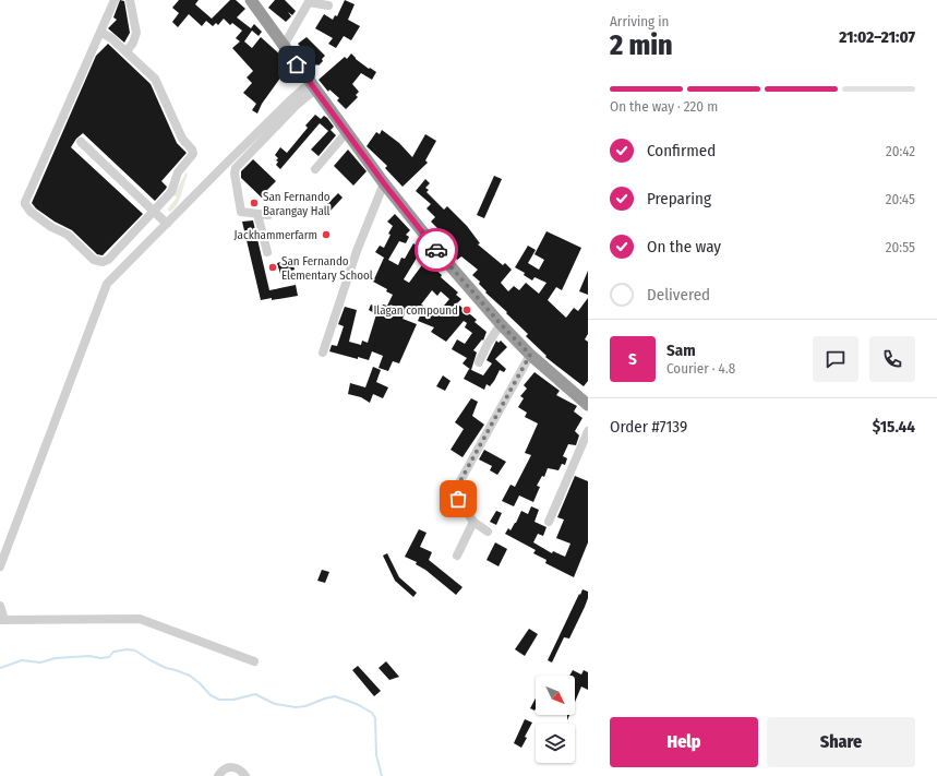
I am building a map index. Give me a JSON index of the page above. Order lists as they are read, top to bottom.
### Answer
{
  "places": [
    "San Fernando Barangay Hall",
    "Jackhammerfarm",
    "San Fernando Elementary School",
    "Ilagan compound"
  ],
  "north": "bottom right",
  "page": {
    "heading": ["2 min", "Arriving in", "21:02–21:07"],
    "panel": [
      "Sam",
      "Courier · 4.8",
      "Order #7139",
      "$15.44"
    ],
    "bar": "On the way · 220 m",
    "list": [
      ["Confirmed", "20:42"],
      ["Preparing", "20:45"],
      ["On the way", "20:55"],
      "Delivered"
    ],
    "round": "S",
    "buttons": ["Help", "Share"]
  }
}
